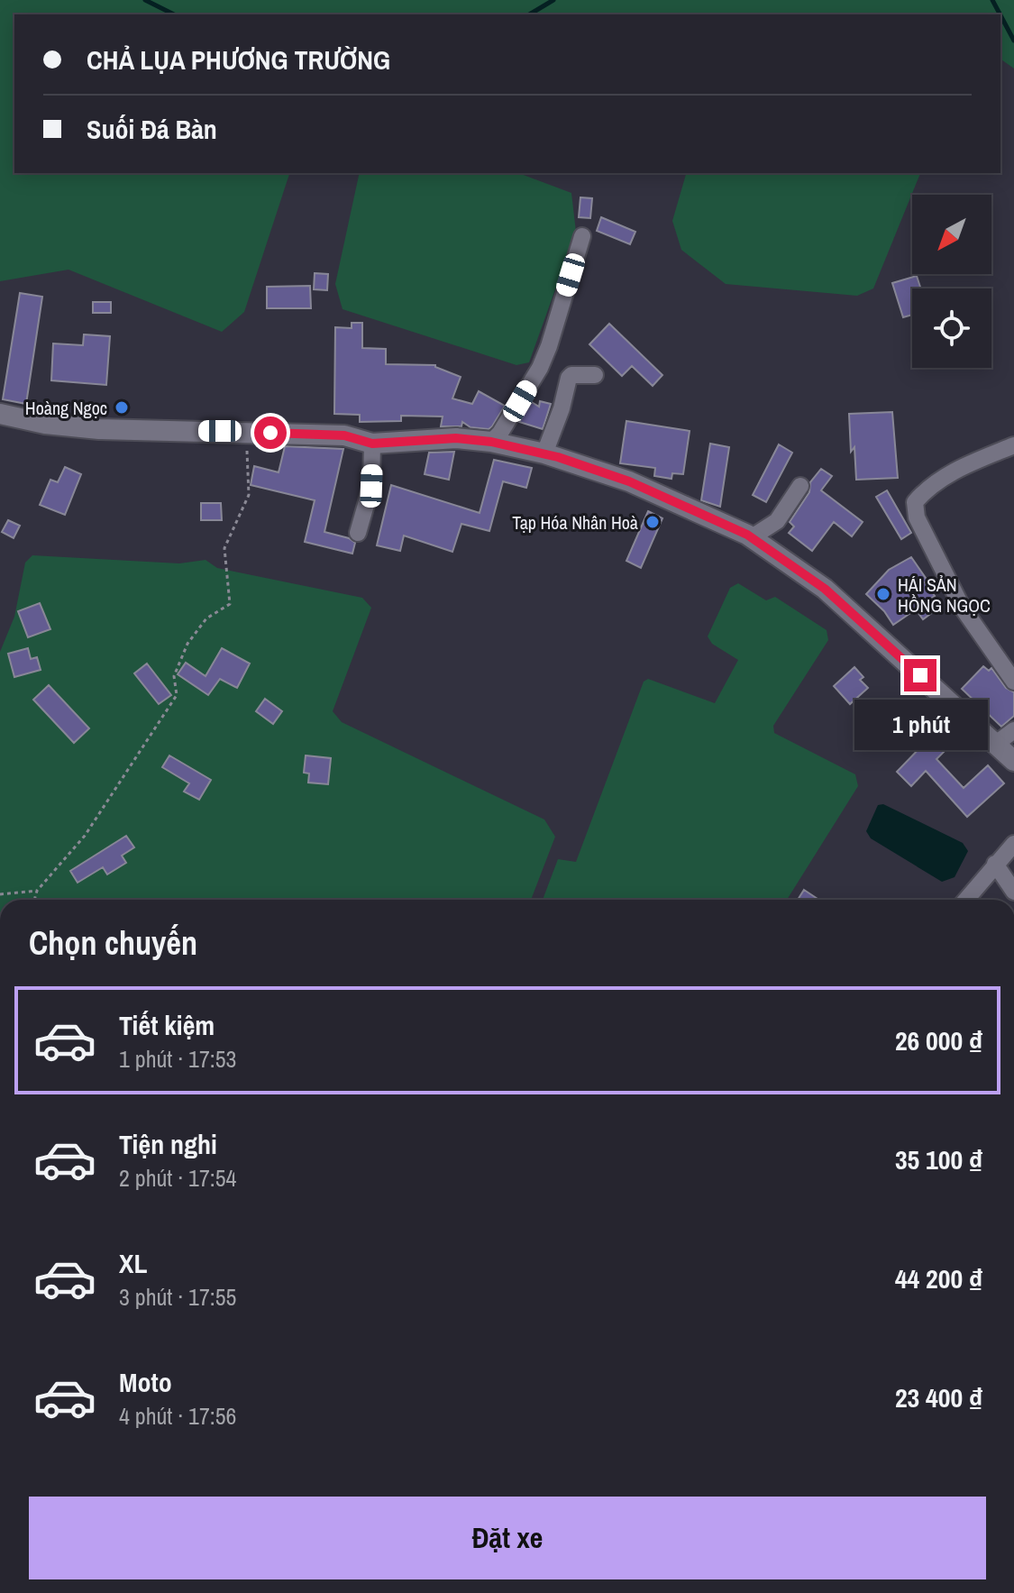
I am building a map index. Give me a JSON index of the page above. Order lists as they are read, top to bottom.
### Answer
{
  "places": ["Hoàng Ngọc", "Tạp Hóa Nhân Hoà", "HÁI SẢN HỒNG NGỌC"],
  "north": "bottom left",
  "page": {
    "banner": ["CHẢ LỤA PHƯƠNG TRƯỜNG", "Suối Đá Bàn"],
    "bubble": "1 phút",
    "heading": "Chọn chuyến",
    "list": [
      {
        "name": "Tiết kiệm",
        "note": "1 phút · 17:53",
        "value": "26 000 ₫"
      },
      {
        "name": "Tiện nghi",
        "note": "2 phút · 17:54",
        "value": "35 100 ₫"
      },
      {
        "name": "XL",
        "note": "3 phút · 17:55",
        "value": "44 200 ₫"
      },
      {
        "name": "Moto",
        "note": "4 phút · 17:56",
        "value": "23 400 ₫"
      }
    ],
    "buttons": "Đặt xe"
  }
}
